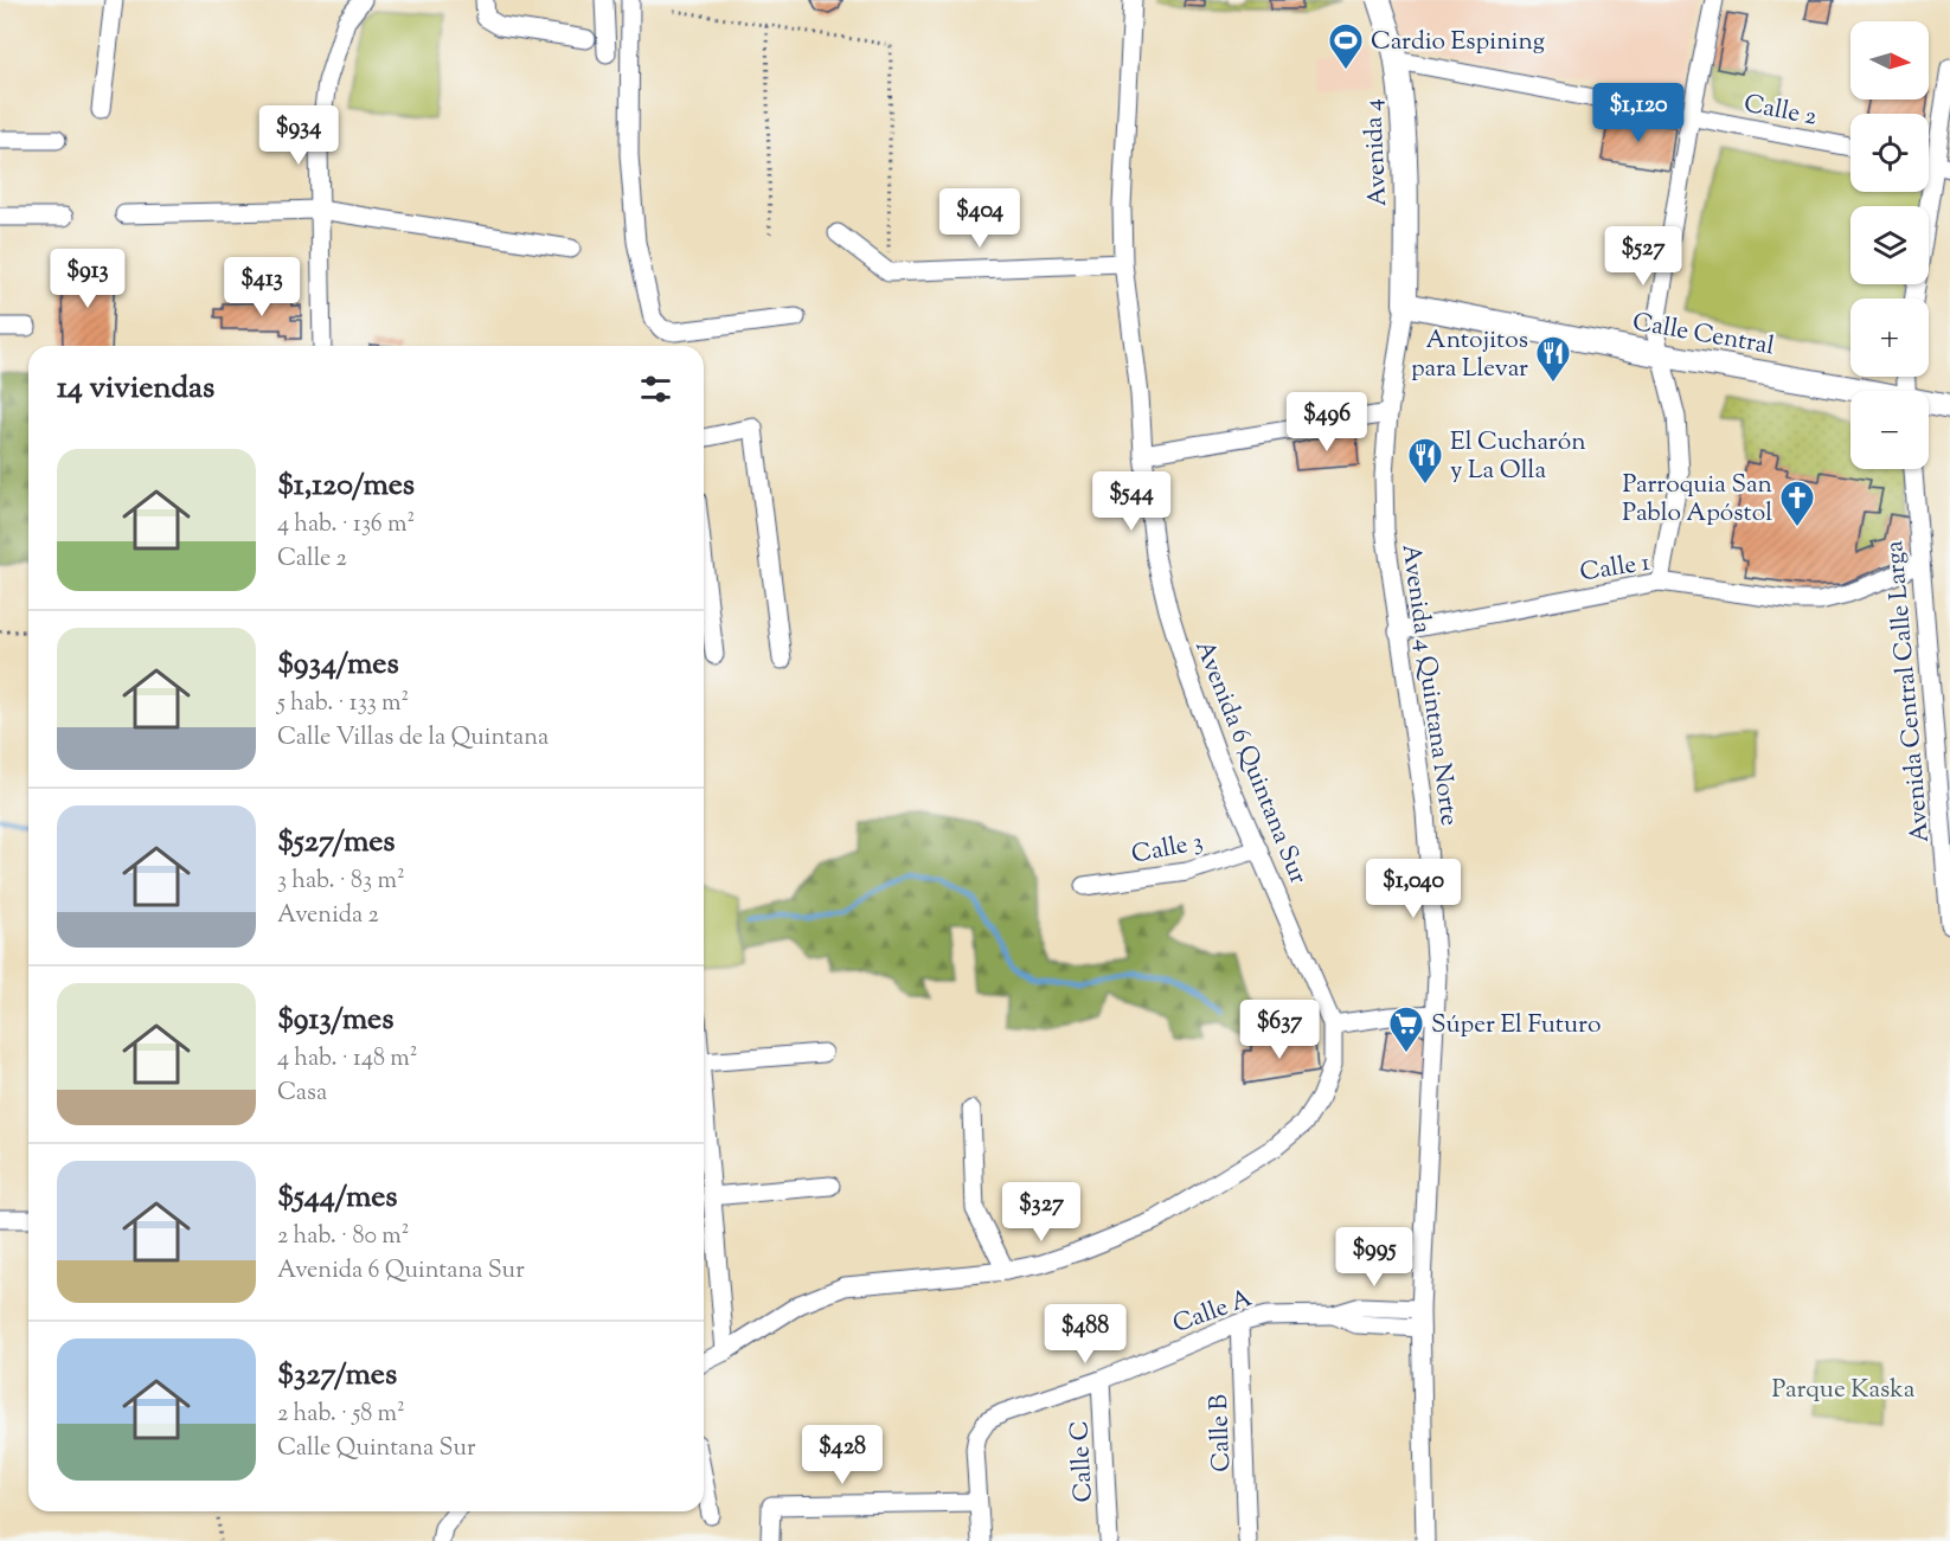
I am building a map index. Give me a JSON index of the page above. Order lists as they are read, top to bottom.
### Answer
{
  "streets": {
    "main road": ["Avenida 4", "Calle Central"],
    "street": [
      "Calle 2",
      "Calle 1",
      "Avenida 4 Quintana Norte",
      "Avenida Central Calle Larga",
      "Avenida 6 Quintana Sur",
      "Calle 3",
      "Calle A",
      "Calle B",
      "Calle C"
    ]
  },
  "crossings": [
    ["Calle 2", "Avenida 4"],
    ["Avenida 4", "Calle Central"],
    ["Avenida 4", "Avenida 4 Quintana Norte"],
    ["Calle Central", "Avenida 4 Quintana Norte"],
    ["Calle 1", "Avenida 4 Quintana Norte"],
    ["Calle 1", "Avenida Central Calle Larga"],
    ["Avenida 4 Quintana Norte", "Calle A"],
    ["Avenida 6 Quintana Sur", "Calle 3"],
    ["Calle A", "Calle B"],
    ["Calle A", "Calle C"]
  ],
  "parks": ["Parque Kaska"],
  "places": {
    "sports": ["Cardio Espining"],
    "restaurant": ["Antojitos para Llevar", "El Cucharón y La Olla"],
    "church": ["Parroquia San Pablo Apóstol"],
    "supermarket": ["Súper El Futuro"]
  },
  "north": "right",
  "page": {
    "map_buttons": ["+", "−"],
    "price": [
      "$1,120",
      "$934",
      "$404",
      "$527",
      "$913",
      "$413",
      "$496",
      "$544",
      "$1,040",
      "$637",
      "$327",
      "$995",
      "$488",
      "$428"
    ],
    "heading": "14 viviendas",
    "list": [
      {
        "name": "$1,120/mes",
        "note": "4 hab. · 136 m² · Calle 2"
      },
      {
        "name": "$934/mes",
        "note": "5 hab. · 133 m² · Calle Villas de la Quintana"
      },
      {
        "name": "$527/mes",
        "note": "3 hab. · 83 m² · Avenida 2"
      },
      {
        "name": "$913/mes",
        "note": "4 hab. · 148 m² · Casa"
      },
      {
        "name": "$544/mes",
        "note": "2 hab. · 80 m² · Avenida 6 Quintana Sur"
      },
      {
        "name": "$327/mes",
        "note": "2 hab. · 58 m² · Calle Quintana Sur"
      }
    ]
  }
}
